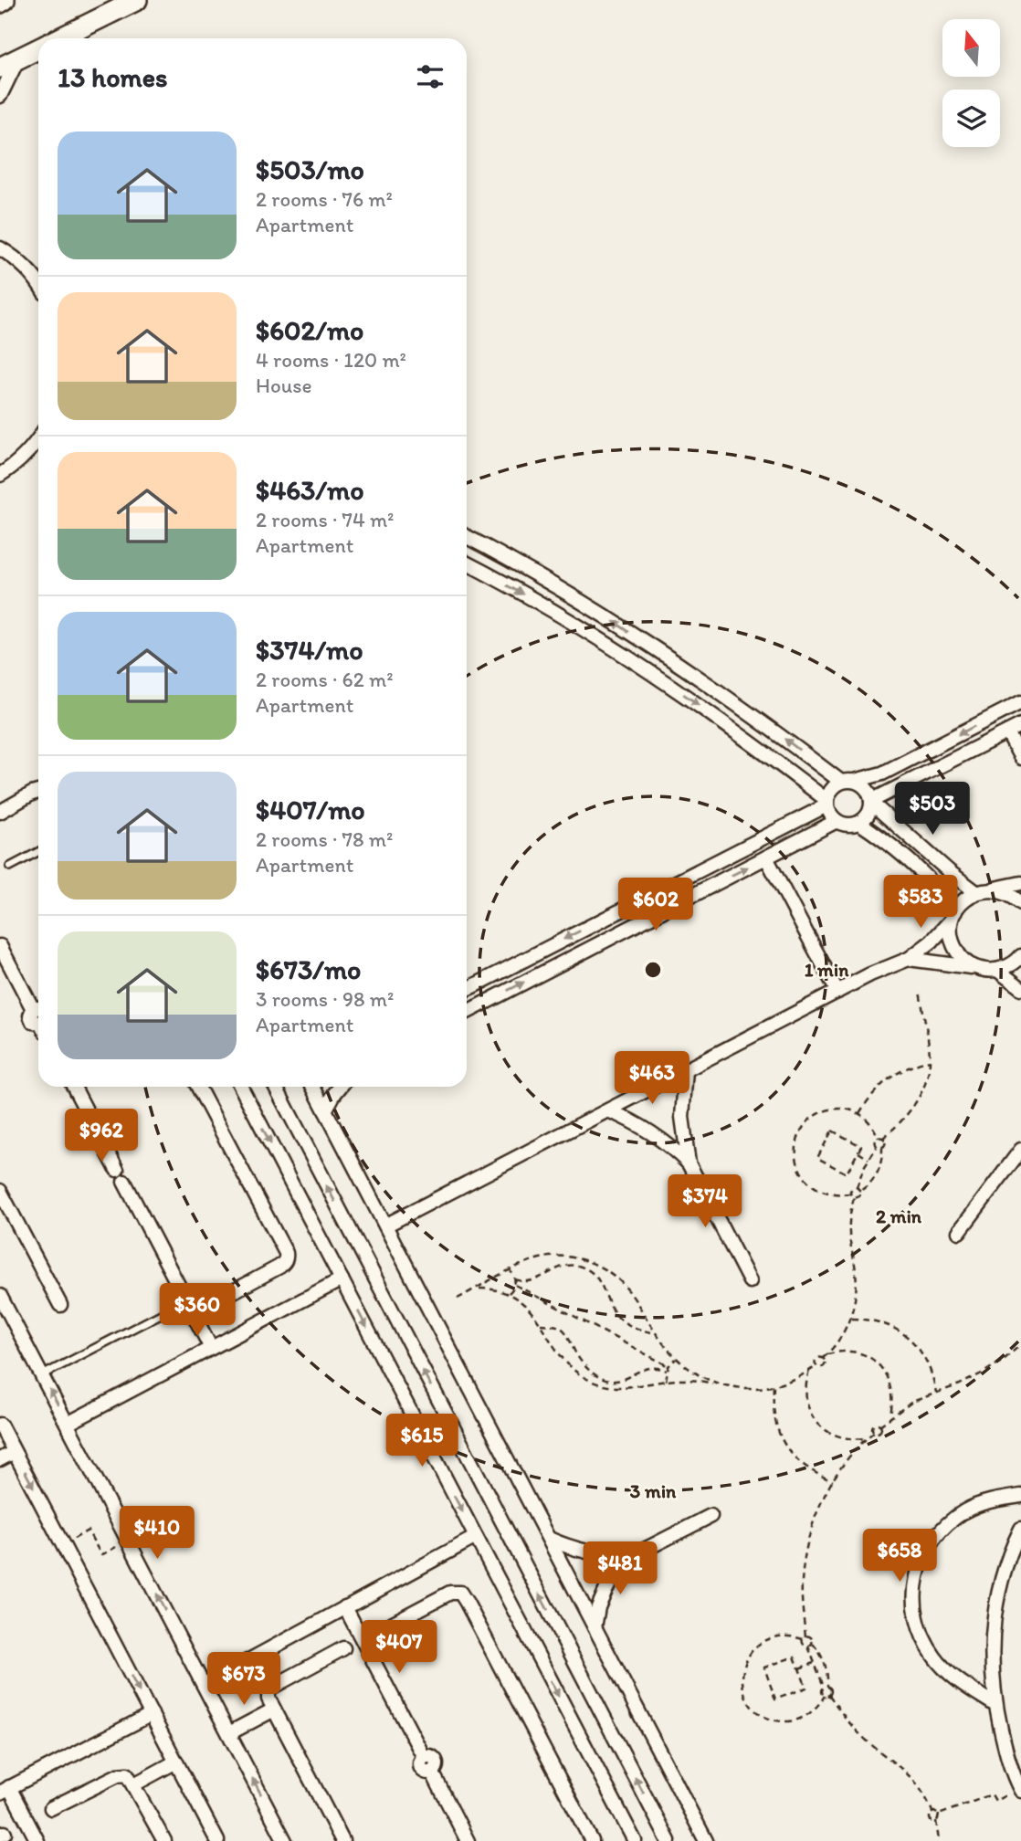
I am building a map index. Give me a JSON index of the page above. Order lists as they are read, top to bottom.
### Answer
{
  "north": "top",
  "page": {
    "heading": "13 homes",
    "list": [
      {
        "name": "$503/mo",
        "note": "2 rooms · 76 m² · Apartment"
      },
      {
        "name": "$602/mo",
        "note": "4 rooms · 120 m² · House"
      },
      {
        "name": "$463/mo",
        "note": "2 rooms · 74 m² · Apartment"
      },
      {
        "name": "$374/mo",
        "note": "2 rooms · 62 m² · Apartment"
      },
      {
        "name": "$407/mo",
        "note": "2 rooms · 78 m² · Apartment"
      },
      {
        "name": "$673/mo",
        "note": "3 rooms · 98 m² · Apartment"
      }
    ],
    "price": [
      "$503",
      "$583",
      "$602",
      "$463",
      "$962",
      "$374",
      "$360",
      "$615",
      "$410",
      "$658",
      "$481",
      "$407",
      "$673"
    ]
  },
  "rings": ["1 min", "2 min", "3 min"]
}
